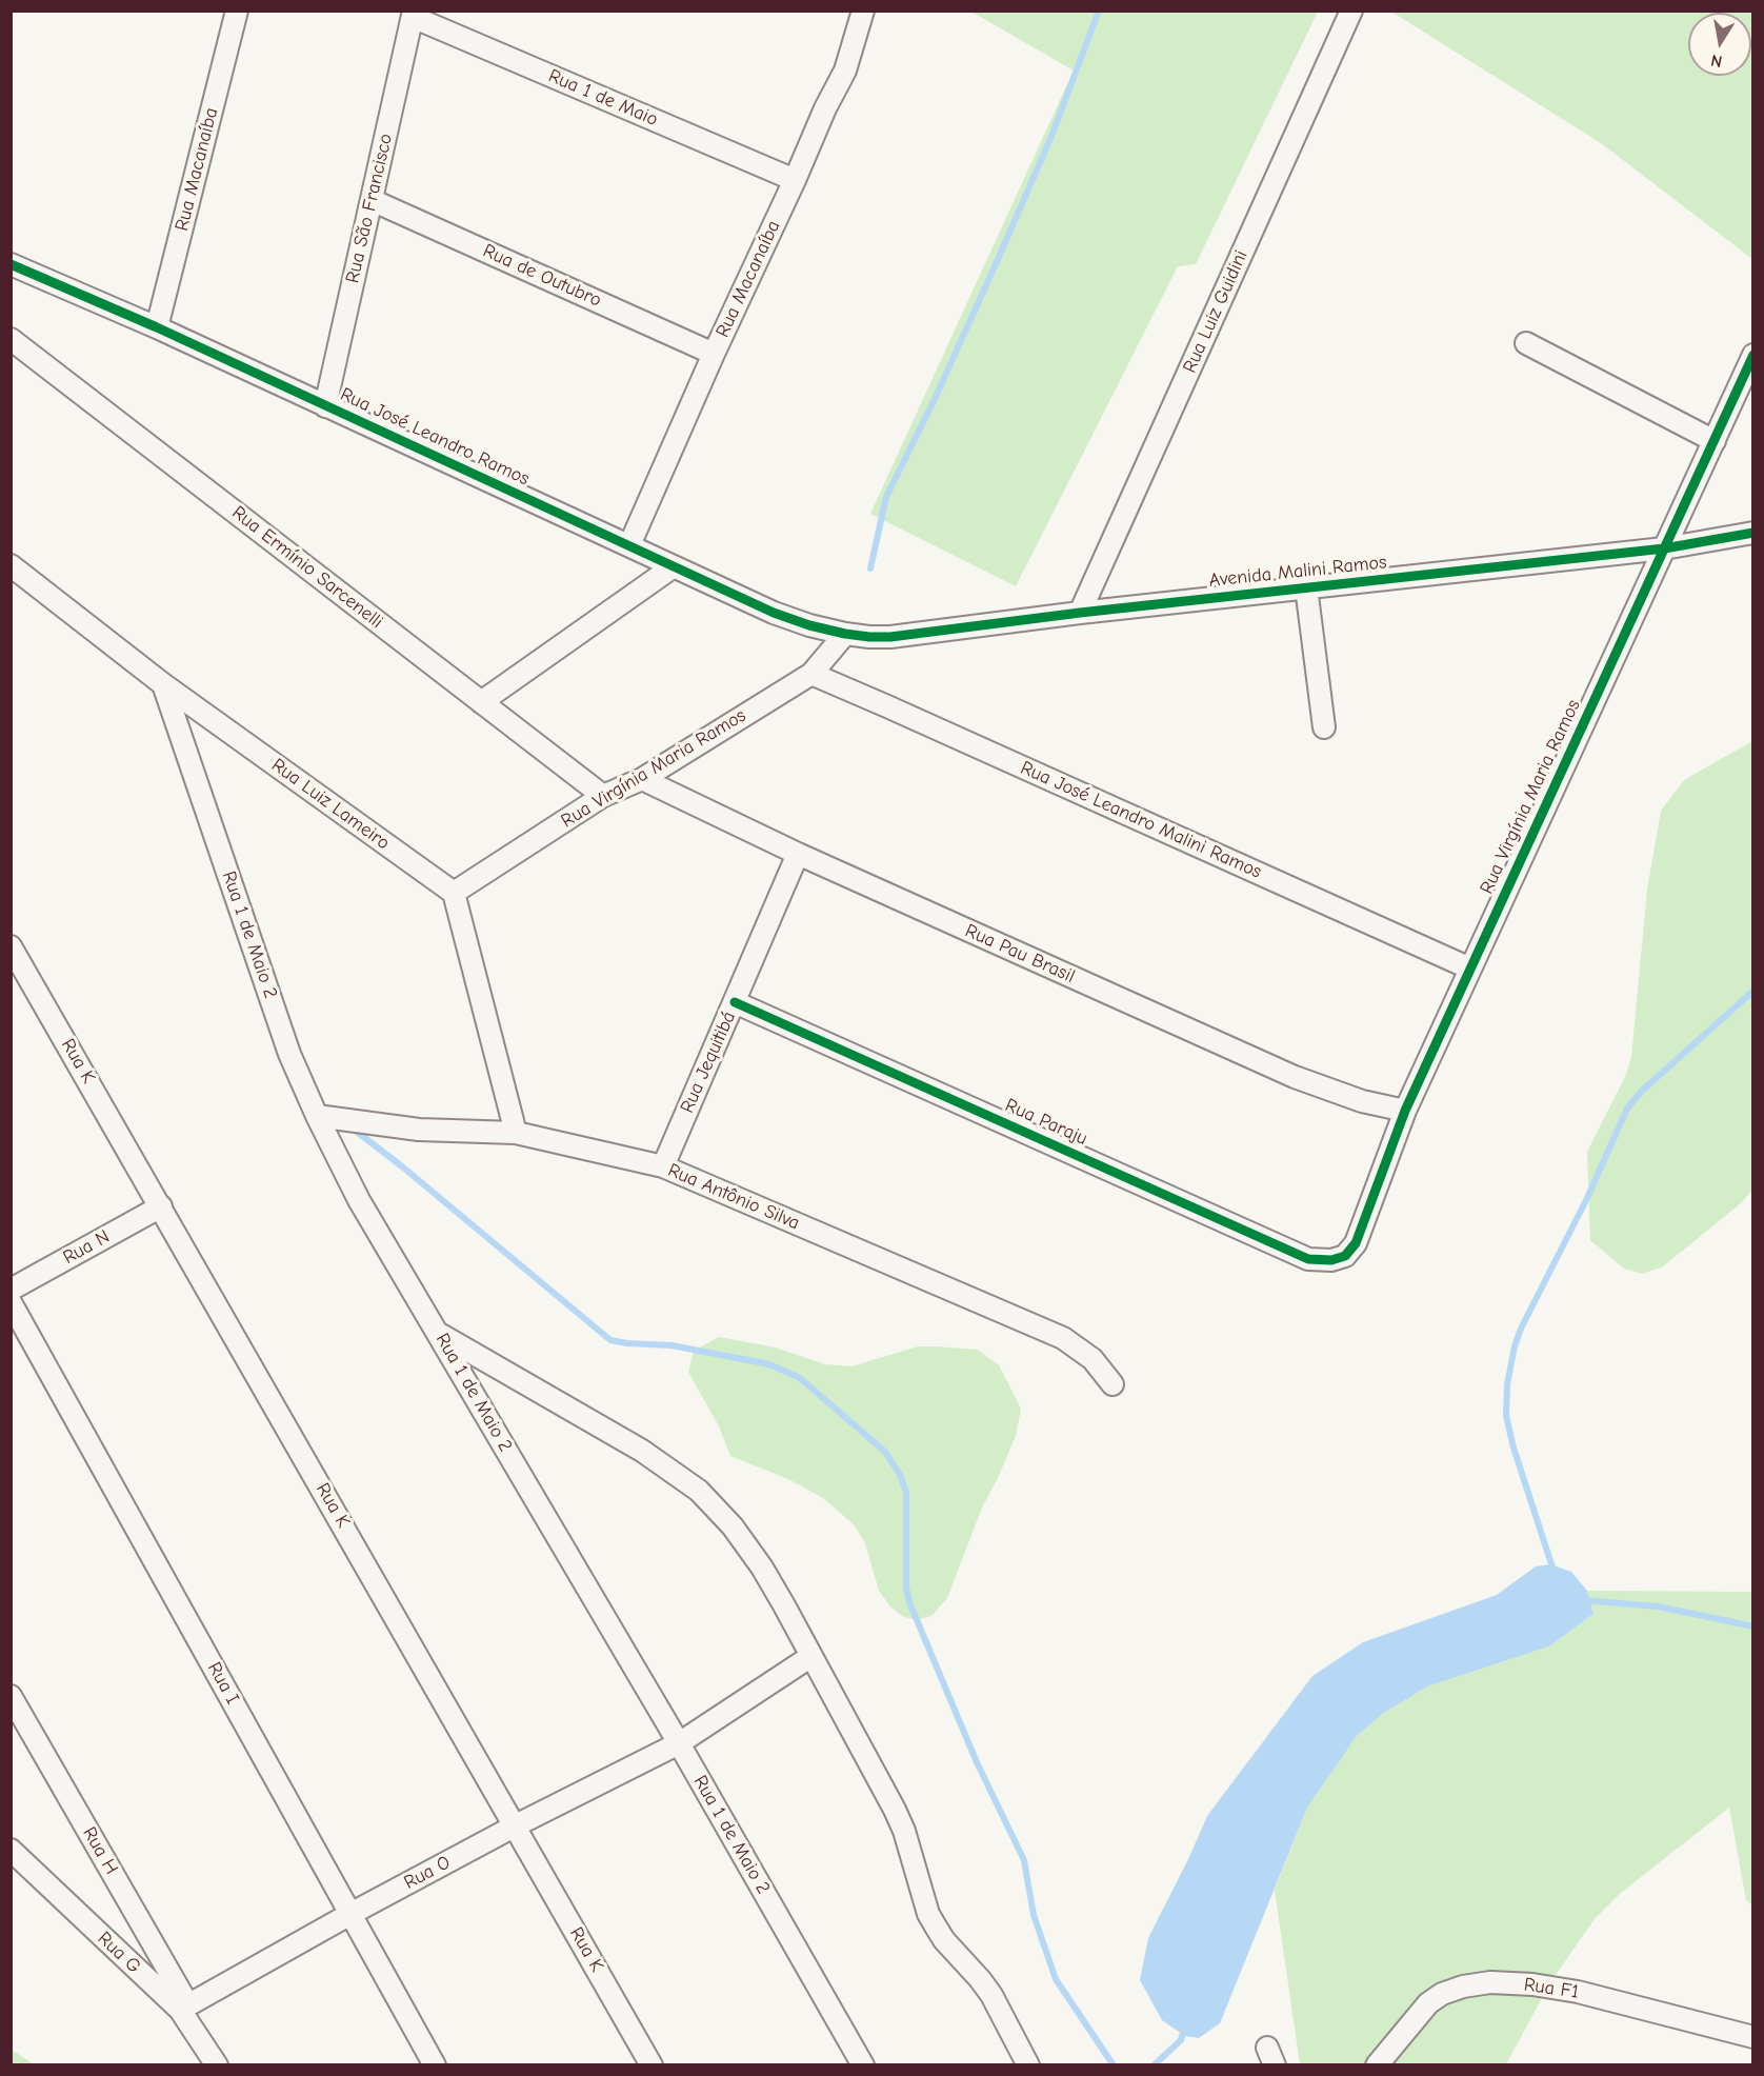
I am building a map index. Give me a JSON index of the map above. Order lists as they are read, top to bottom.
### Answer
{
  "streets": {
    "street": [
      "Rua 1 de Maio",
      "Rua Macanaíba",
      "Rua São Francisco",
      "Rua de Outubro",
      "Rua Luiz Guidini",
      "Rua José Leandro Ramos",
      "Rua Ermínio Sarcenelli",
      "Avenida Malini Ramos",
      "Rua Virgínia Maria Ramos",
      "Rua Luiz Lameiro",
      "Rua José Leandro Malini Ramos",
      "Rua 1 de Maio 2",
      "Rua Pau Brasil",
      "Rua K",
      "Rua Jequitibá",
      "Rua Paraju",
      "Rua Antônio Silva",
      "Rua N",
      "Rua I",
      "Rua H",
      "Rua O",
      "Rua G",
      "Rua F1"
    ]
  },
  "crossings": [
    ["Rua 1 de Maio", "Rua Macanaíba"],
    ["Rua 1 de Maio", "Rua São Francisco"],
    ["Rua Macanaíba", "Rua de Outubro"],
    ["Rua Macanaíba", "Rua José Leandro Ramos"],
    ["Rua São Francisco", "Rua de Outubro"],
    ["Rua São Francisco", "Rua José Leandro Ramos"],
    ["Rua Luiz Guidini", "Avenida Malini Ramos"],
    ["Rua José Leandro Ramos", "Avenida Malini Ramos"],
    ["Rua José Leandro Ramos", "Rua Virgínia Maria Ramos"],
    ["Rua Ermínio Sarcenelli", "Rua Virgínia Maria Ramos"],
    ["Avenida Malini Ramos", "Rua Virgínia Maria Ramos"],
    ["Rua Virgínia Maria Ramos", "Rua Luiz Lameiro"],
    ["Rua Virgínia Maria Ramos", "Rua José Leandro Malini Ramos"],
    ["Rua Virgínia Maria Ramos", "Rua Pau Brasil"],
    ["Rua Virgínia Maria Ramos", "Rua Paraju"],
    ["Rua Luiz Lameiro", "Rua 1 de Maio 2"],
    ["Rua 1 de Maio 2", "Rua Antônio Silva"],
    ["Rua 1 de Maio 2", "Rua O"],
    ["Rua Pau Brasil", "Rua Jequitibá"],
    ["Rua K", "Rua N"],
    ["Rua K", "Rua O"],
    ["Rua Jequitibá", "Rua Paraju"],
    ["Rua Jequitibá", "Rua Antônio Silva"],
    ["Rua I", "Rua O"],
    ["Rua H", "Rua O"],
    ["Rua H", "Rua G"],
    ["Rua O", "Rua G"]
  ],
  "north": "bottom"
}
